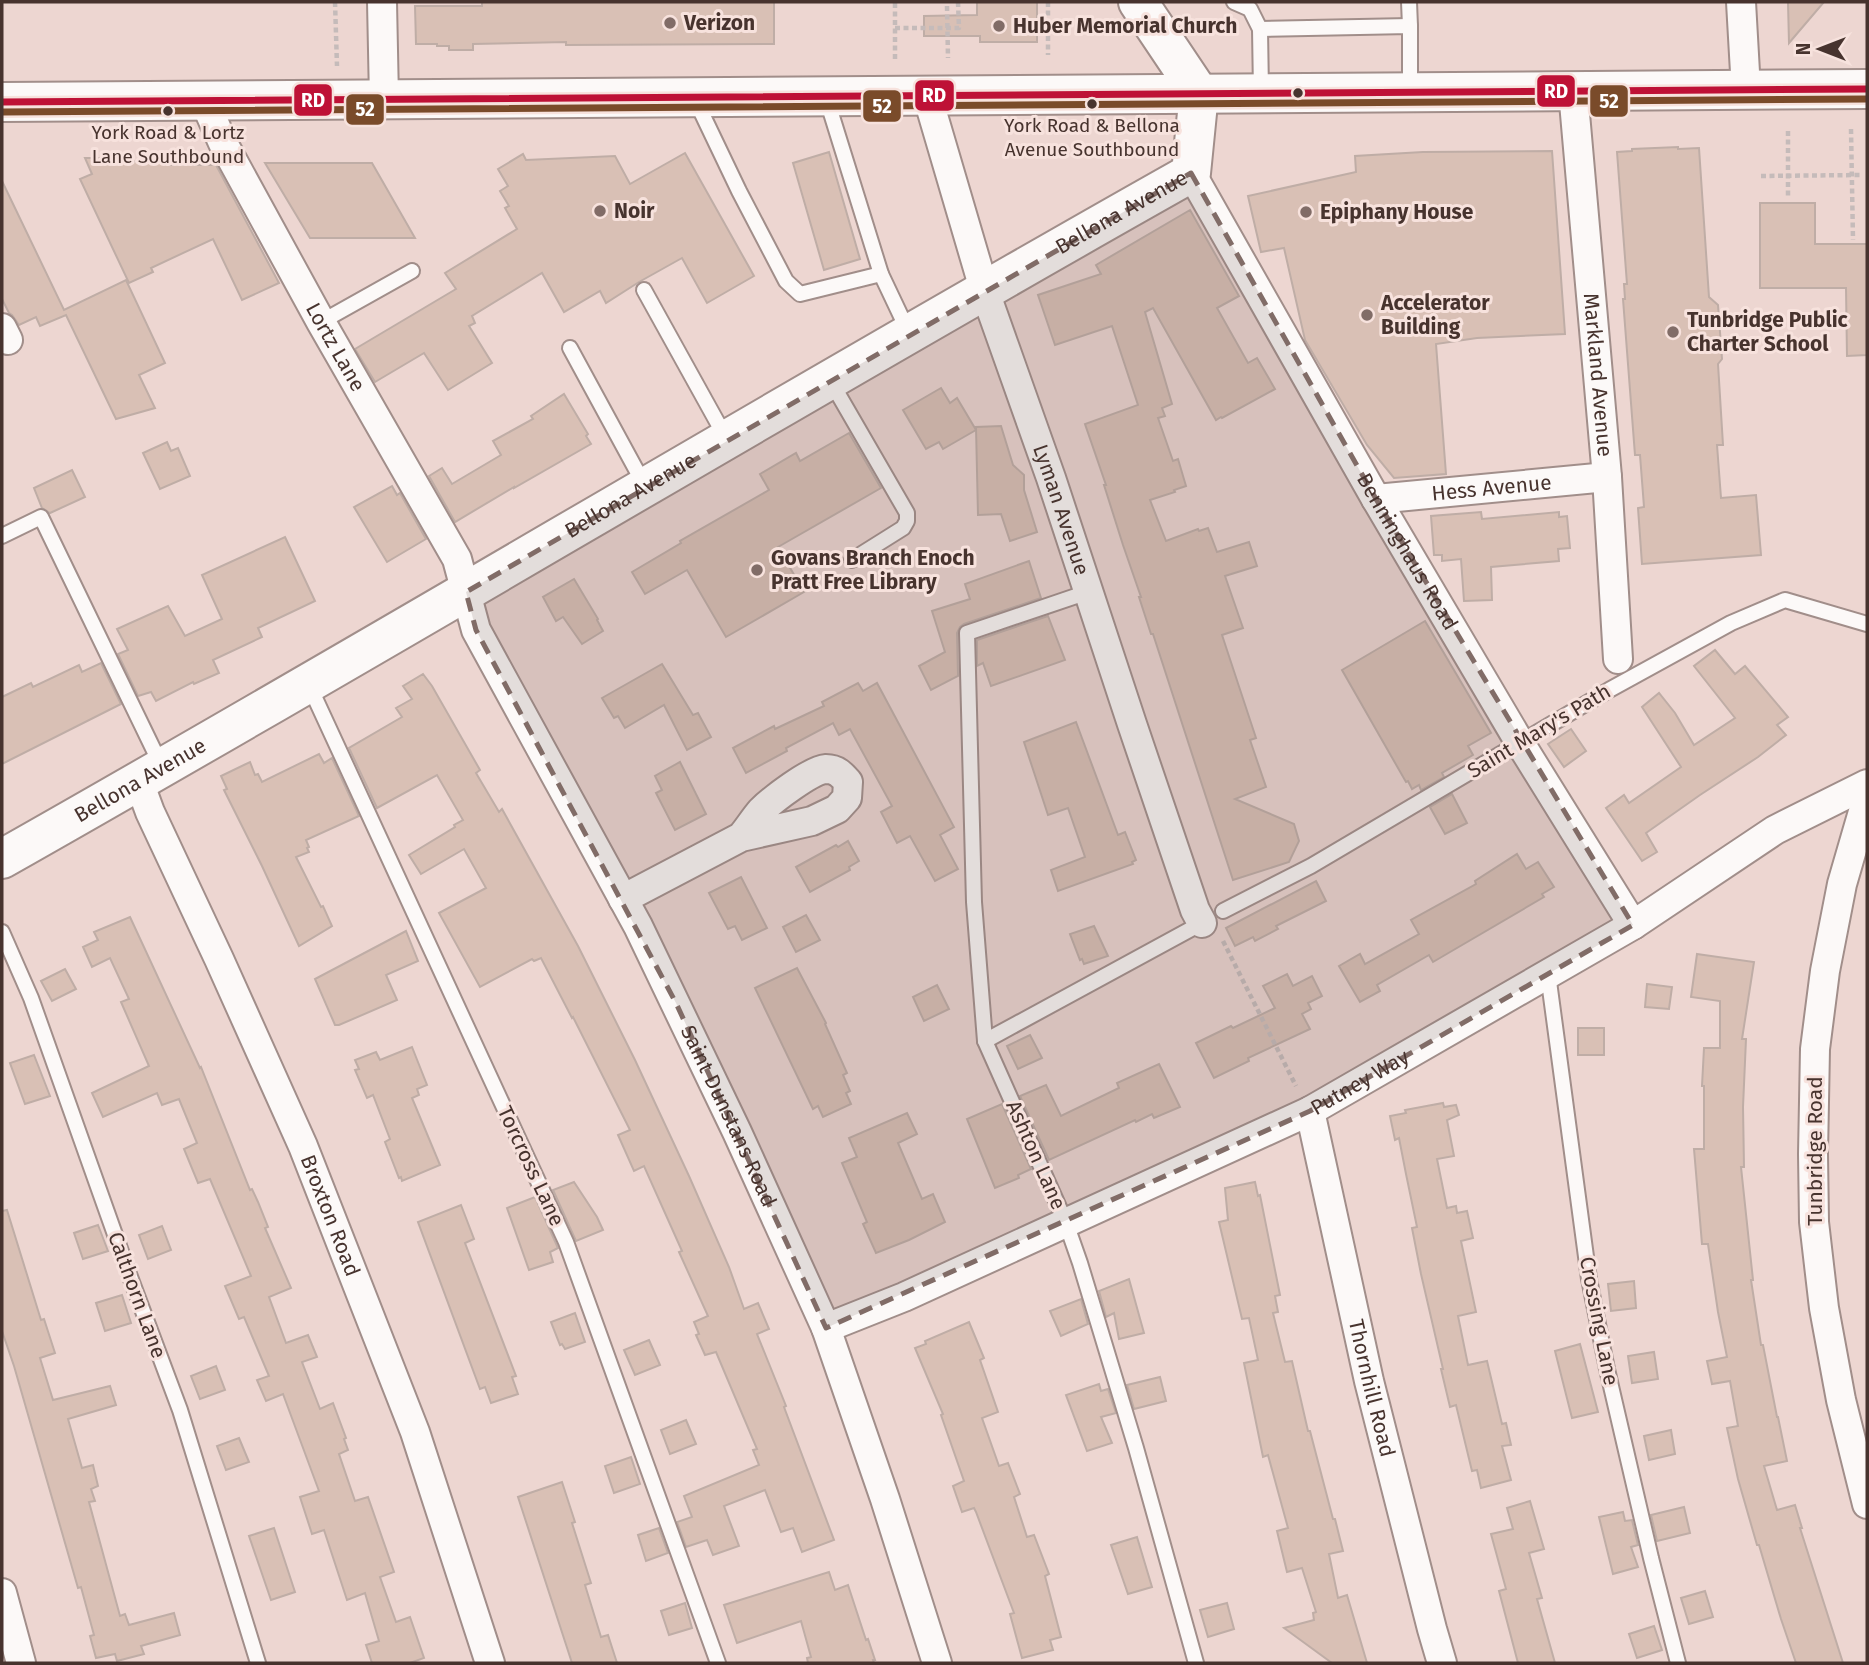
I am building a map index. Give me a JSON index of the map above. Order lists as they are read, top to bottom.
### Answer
{
  "streets": {
    "main road": ["Bellona Avenue"],
    "street": [
      "Lortz Lane",
      "Markland Avenue",
      "Hess Avenue",
      "Lyman Avenue",
      "Benninghaus Road",
      "Putney Way",
      "Saint Dunstans Road",
      "Tunbridge Road",
      "Broxton Road",
      "Thornhill Road"
    ],
    "lane": [
      "Saint Mary's Path",
      "Ashton Lane",
      "Torcross Lane",
      "Calthorn Lane",
      "Crossing Lane"
    ]
  },
  "crossings": [
    ["Bellona Avenue", "Lortz Lane"],
    ["Bellona Avenue", "Lyman Avenue"],
    ["Bellona Avenue", "Benninghaus Road"],
    ["Bellona Avenue", "Saint Dunstans Road"],
    ["Bellona Avenue", "Torcross Lane"],
    ["Bellona Avenue", "Broxton Road"],
    ["Lortz Lane", "Saint Dunstans Road"],
    ["Markland Avenue", "Hess Avenue"],
    ["Hess Avenue", "Benninghaus Road"],
    ["Lyman Avenue", "Saint Mary's Path"],
    ["Lyman Avenue", "Ashton Lane"],
    ["Benninghaus Road", "Saint Mary's Path"],
    ["Benninghaus Road", "Putney Way"],
    ["Saint Mary's Path", "Ashton Lane"],
    ["Putney Way", "Saint Dunstans Road"],
    ["Putney Way", "Ashton Lane"],
    ["Putney Way", "Crossing Lane"],
    ["Putney Way", "Thornhill Road"]
  ],
  "places": [
    "Verizon",
    "Huber Memorial Church",
    "York Road & Bellona Avenue Southbound",
    "York Road & Lortz Lane Southbound",
    "Noir",
    "Epiphany House",
    "Accelerator Building",
    "Tunbridge Public Charter School",
    "Govans Branch Enoch Pratt Free Library"
  ],
  "lines": ["transit line RD", "transit line 52"],
  "north": "left"
}
